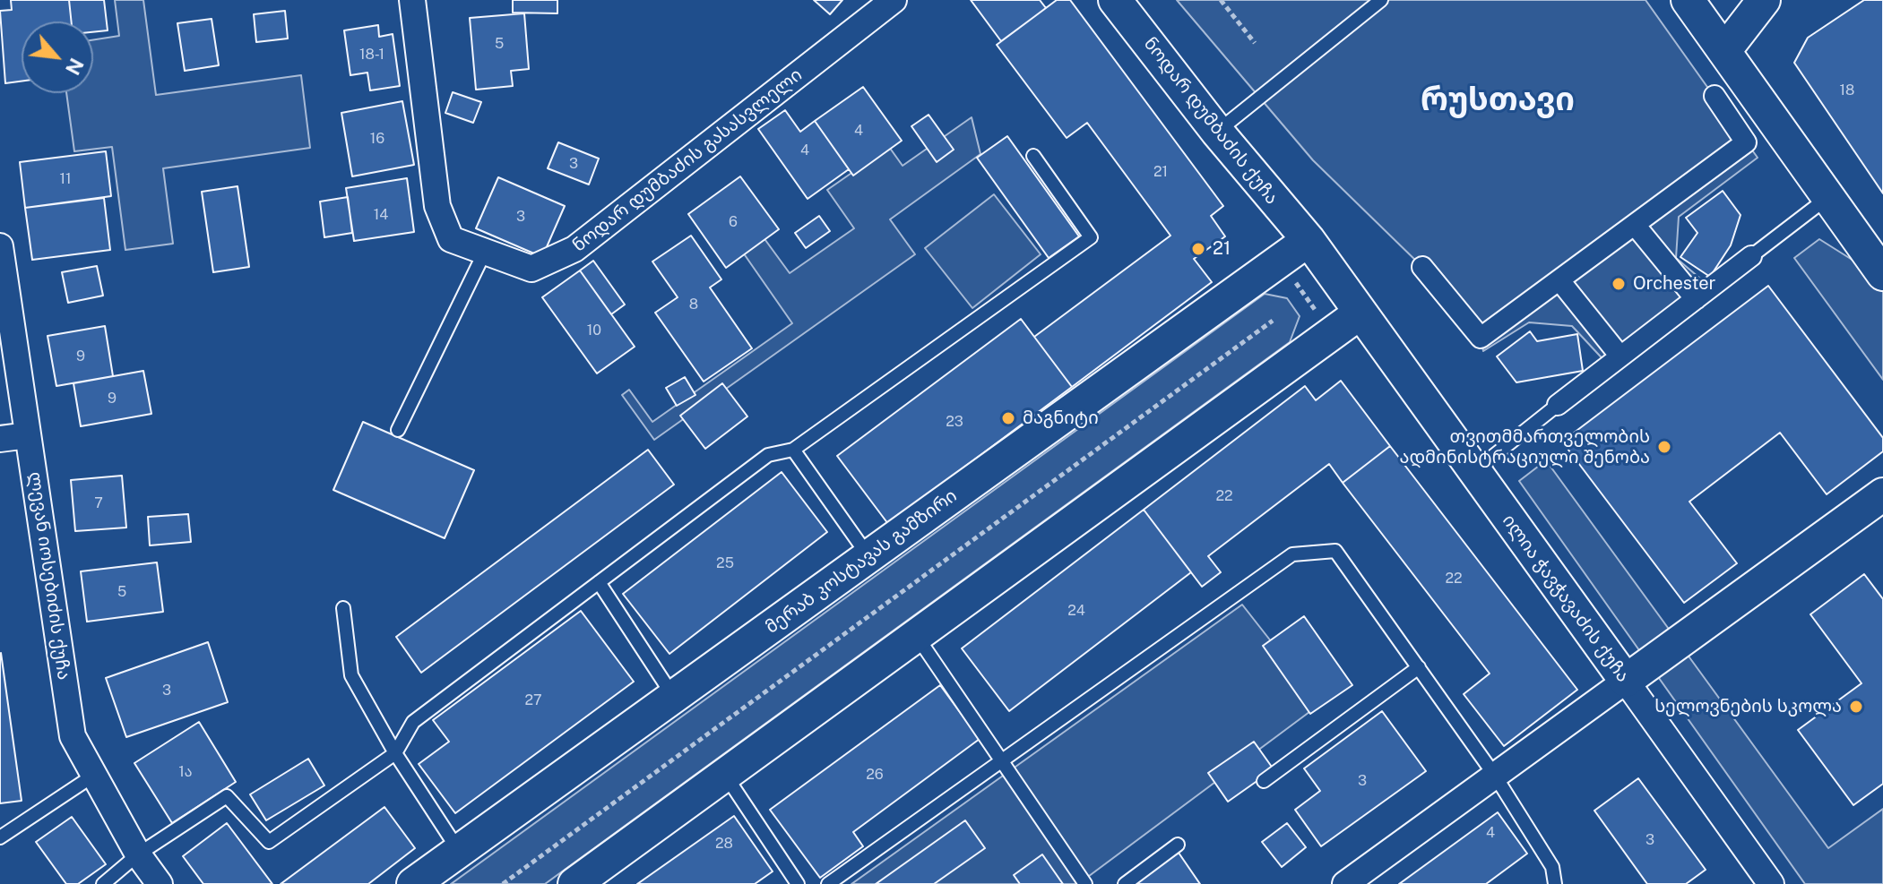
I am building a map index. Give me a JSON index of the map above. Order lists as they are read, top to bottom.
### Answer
{
  "streets": {
    "street": [
      "ნოდარ დუმბაძის ქუჩა",
      "ნოდარ დუმბაძის გასასვლელი",
      "მერაბ კოსტავას გამზირი",
      "ლევან იოსებიძის ქუჩა",
      "ილია ჭავჭავაძის ქუჩა"
    ]
  },
  "crossings": [
    ["ნოდარ დუმბაძის ქუჩა", "მერაბ კოსტავას გამზირი"],
    ["ნოდარ დუმბაძის ქუჩა", "ილია ჭავჭავაძის ქუჩა"]
  ],
  "districts": ["რუსთავი"],
  "places": [
    "21",
    "Orchester",
    "მაგნიტი",
    "თვითმმართველობის ადმინისტრაციული შენობა",
    "სელოვნების სკოლა"
  ],
  "house_numbers": [
    "5",
    "18-1",
    "18",
    "4",
    "16",
    "4",
    "3",
    "21",
    "11",
    "14",
    "3",
    "6",
    "8",
    "10",
    "9",
    "9",
    "23",
    "22",
    "7",
    "25",
    "22",
    "5",
    "24",
    "3",
    "27",
    "1ა",
    "26",
    "3",
    "4",
    "3",
    "28"
  ],
  "north": "bottom right"
}
